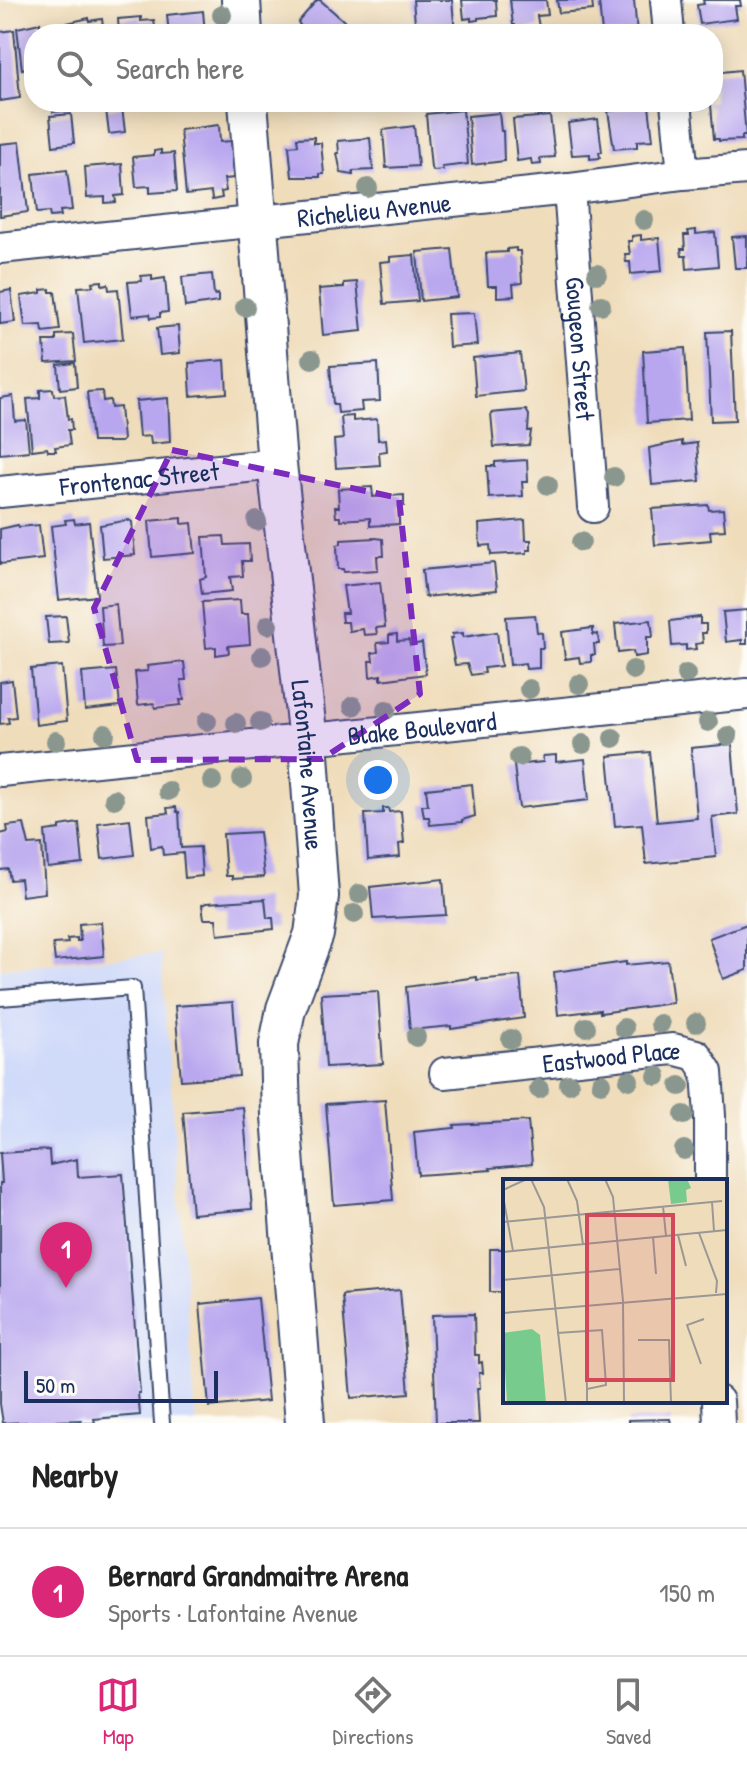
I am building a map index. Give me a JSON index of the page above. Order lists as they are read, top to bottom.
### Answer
{
  "streets": {
    "street": [
      "Richelieu Avenue",
      "Gougeon Street",
      "Frontenac Street",
      "Blake Boulevard",
      "Lafontaine Avenue",
      "Eastwood Place"
    ]
  },
  "crossings": [
    ["Richelieu Avenue", "Gougeon Street"],
    ["Richelieu Avenue", "Lafontaine Avenue"],
    ["Frontenac Street", "Lafontaine Avenue"],
    ["Blake Boulevard", "Lafontaine Avenue"]
  ],
  "scale_bar": "50 m",
  "page": {
    "search": "Search here",
    "pins": "1",
    "scale": "50 m",
    "heading": "Nearby",
    "list": [
      {
        "mark": "1",
        "name": "Bernard Grandmaitre Arena",
        "note": "Sports · Lafontaine Avenue",
        "value": "150 m"
      }
    ],
    "nav": ["Map", "Directions", "Saved"]
  }
}
